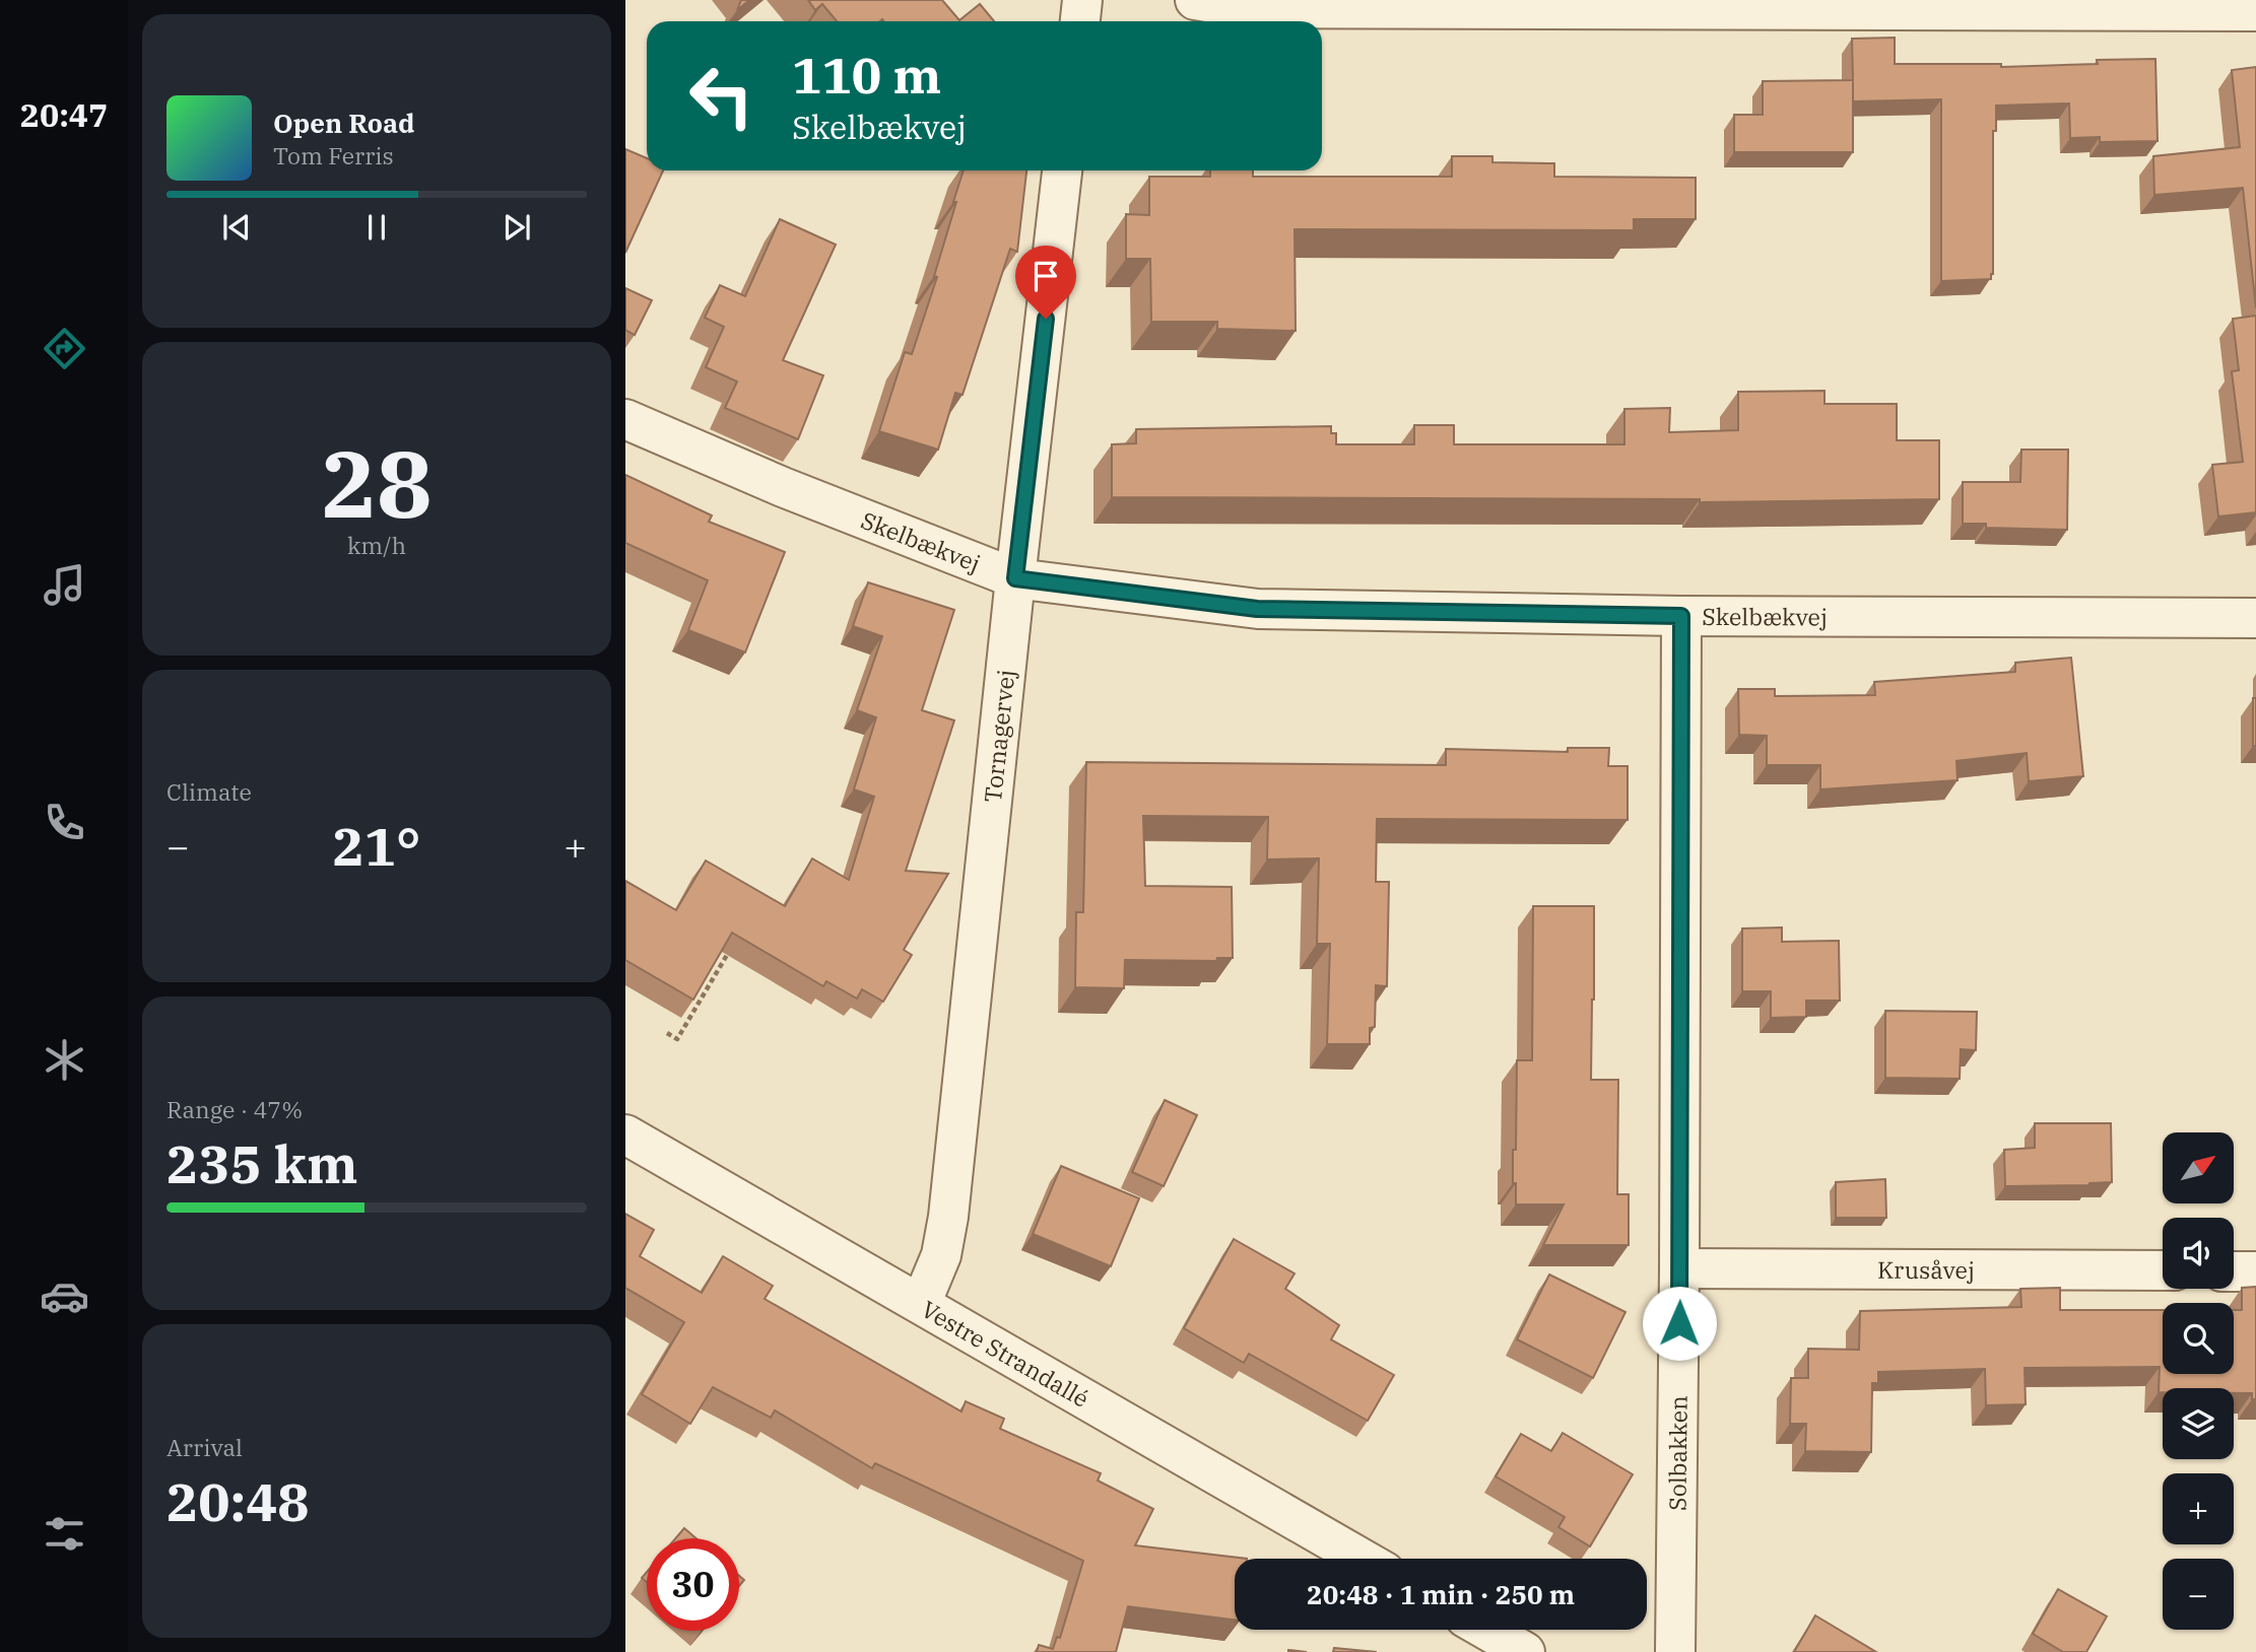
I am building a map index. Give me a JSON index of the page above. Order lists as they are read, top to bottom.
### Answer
{
  "streets": {
    "street": [
      "Skelbækvej",
      "Tornagervej",
      "Krusåvej",
      "Vestre Strandallé",
      "Solbakken"
    ]
  },
  "crossings": [
    ["Skelbækvej", "Tornagervej"],
    ["Skelbækvej", "Solbakken"],
    ["Tornagervej", "Vestre Strandallé"],
    ["Krusåvej", "Solbakken"]
  ],
  "north": "top right",
  "page": {
    "tabs": "20:47",
    "turn": ["110 m", "Skelbækvej"],
    "song": ["Open Road", "Tom Ferris"],
    "tile": [
      ["28", "km/h"],
      "Climate",
      ["Range · 47%", "235 km"],
      ["Arrival", "20:48"]
    ],
    "heat": ["−", "21°", "+"],
    "map_buttons": ["+", "−"],
    "limit": "30",
    "trip": "20:48 · 1 min · 250 m"
  }
}
